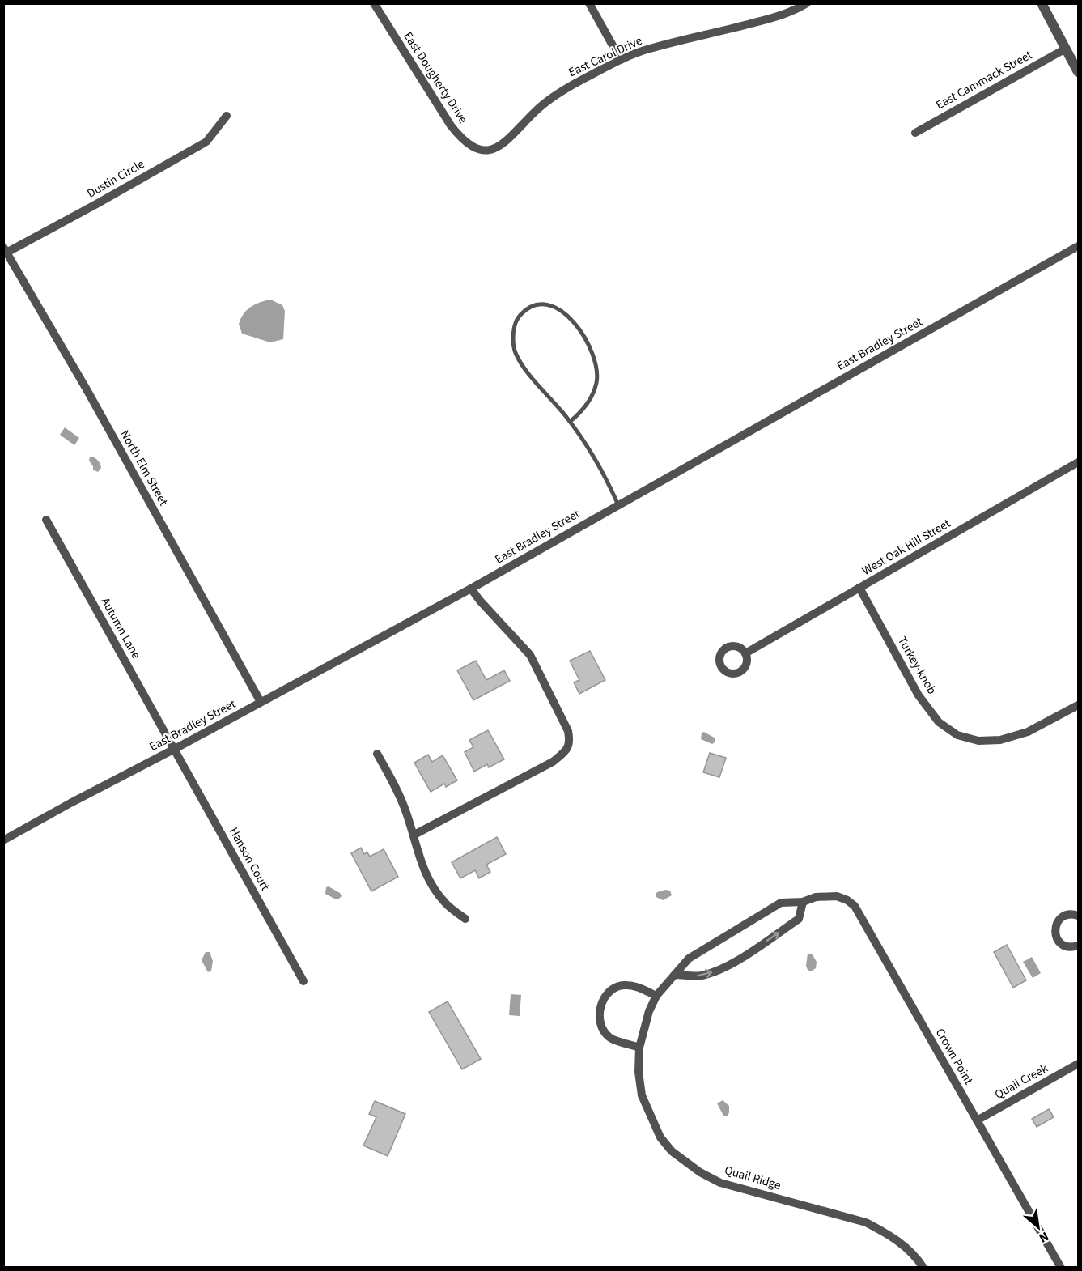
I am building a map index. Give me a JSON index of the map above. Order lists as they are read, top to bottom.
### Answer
{
  "streets": {
    "street": [
      "East Carol Drive",
      "East Dougherty Drive",
      "East Cammack Street",
      "Dustin Circle",
      "East Bradley Street",
      "North Elm Street",
      "West Oak Hill Street",
      "Autumn Lane",
      "Turkey-knob",
      "Hanson Court",
      "Crown Point",
      "Quail Creek",
      "Quail Ridge"
    ]
  },
  "crossings": [
    ["East Carol Drive", "East Dougherty Drive"],
    ["Dustin Circle", "North Elm Street"],
    ["East Bradley Street", "North Elm Street"],
    ["East Bradley Street", "Autumn Lane"],
    ["East Bradley Street", "Hanson Court"],
    ["West Oak Hill Street", "Turkey-knob"],
    ["Autumn Lane", "Hanson Court"],
    ["Crown Point", "Quail Creek"],
    ["Crown Point", "Quail Ridge"]
  ],
  "north": "bottom right"
}
